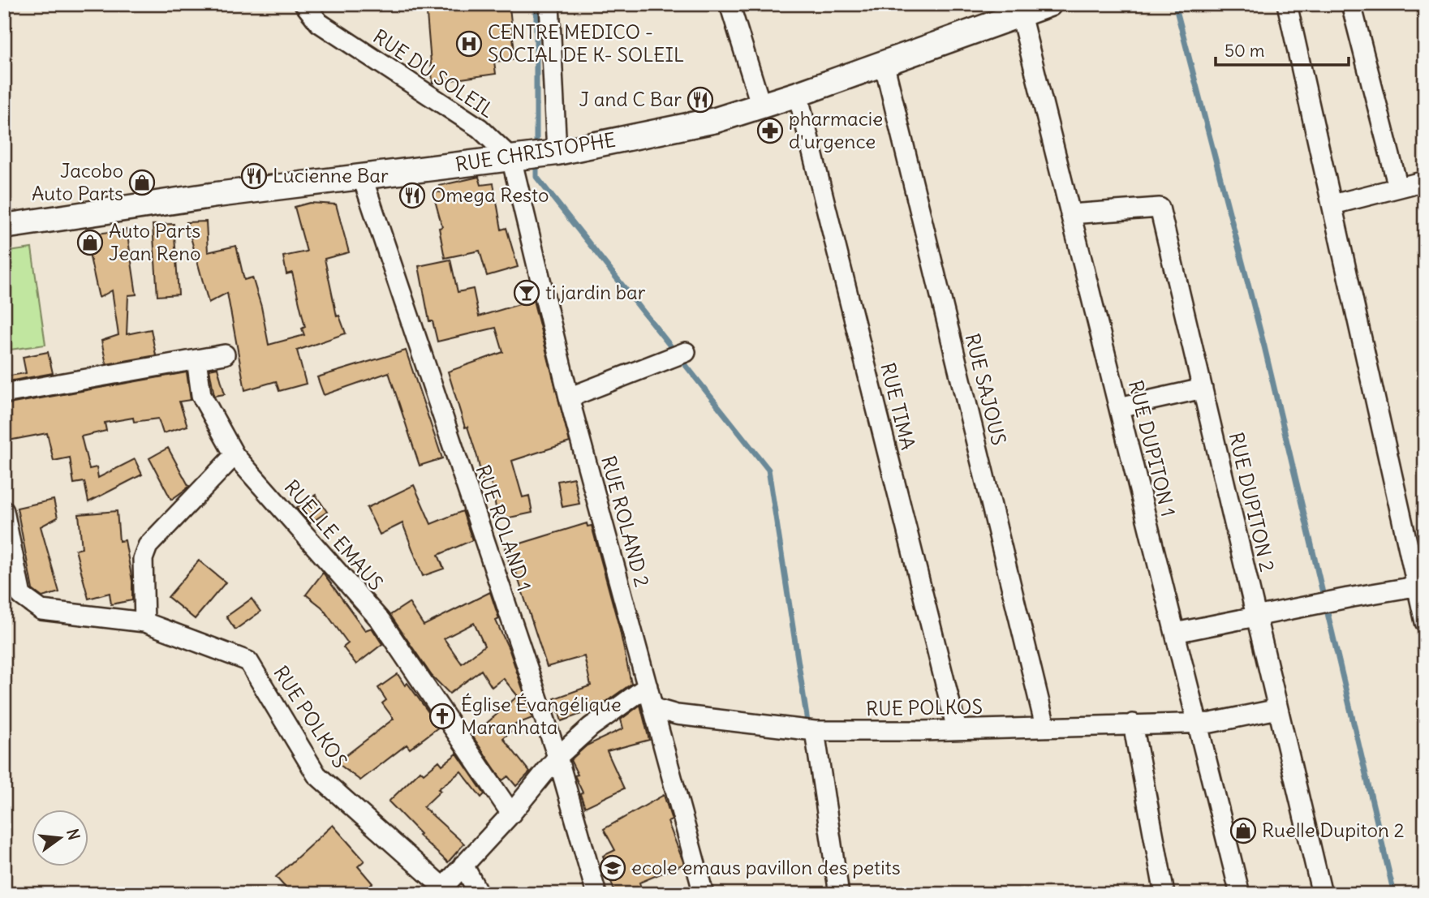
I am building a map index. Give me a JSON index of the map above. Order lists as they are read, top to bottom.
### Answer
{
  "streets": {
    "street": [
      "RUE DU SOLEIL",
      "RUE CHRISTOPHE",
      "RUE SAJOUS",
      "RUE TIMA",
      "RUE DUPITON 1",
      "RUE DUPITON 2",
      "RUE ROLAND 2",
      "RUE ROLAND 1",
      "RUELLE EMAUS",
      "RUE POLKOS"
    ]
  },
  "crossings": [
    ["RUE DU SOLEIL", "RUE CHRISTOPHE"],
    ["RUE DU SOLEIL", "RUE ROLAND 2"],
    ["RUE CHRISTOPHE", "RUE SAJOUS"],
    ["RUE CHRISTOPHE", "RUE TIMA"],
    ["RUE CHRISTOPHE", "RUE DUPITON 1"],
    ["RUE CHRISTOPHE", "RUE ROLAND 2"],
    ["RUE CHRISTOPHE", "RUE ROLAND 1"],
    ["RUE SAJOUS", "RUE POLKOS"],
    ["RUE TIMA", "RUE POLKOS"],
    ["RUE DUPITON 1", "RUE DUPITON 2"],
    ["RUE DUPITON 1", "RUE POLKOS"],
    ["RUE DUPITON 2", "RUE POLKOS"],
    ["RUE ROLAND 2", "RUE POLKOS"],
    ["RUE ROLAND 1", "RUE POLKOS"],
    ["RUELLE EMAUS", "RUE POLKOS"]
  ],
  "places": {
    "hospital": ["CENTRE MEDICO - SOCIAL DE K- SOLEIL"],
    "restaurant": ["J and C Bar", "Lucienne Bar", "Omega Resto"],
    "pharmacy": ["pharmacie d'urgence"],
    "shop": ["Jacobo Auto Parts", "Auto Parts Jean Reno", "Ruelle Dupiton 2"],
    "bar": ["ti jardin bar"],
    "church": ["Église Évangélique Maranhata"],
    "school or university": ["ecole emaus pavillon des petits"]
  },
  "scale_bar": "50 m",
  "north": "right"
}
